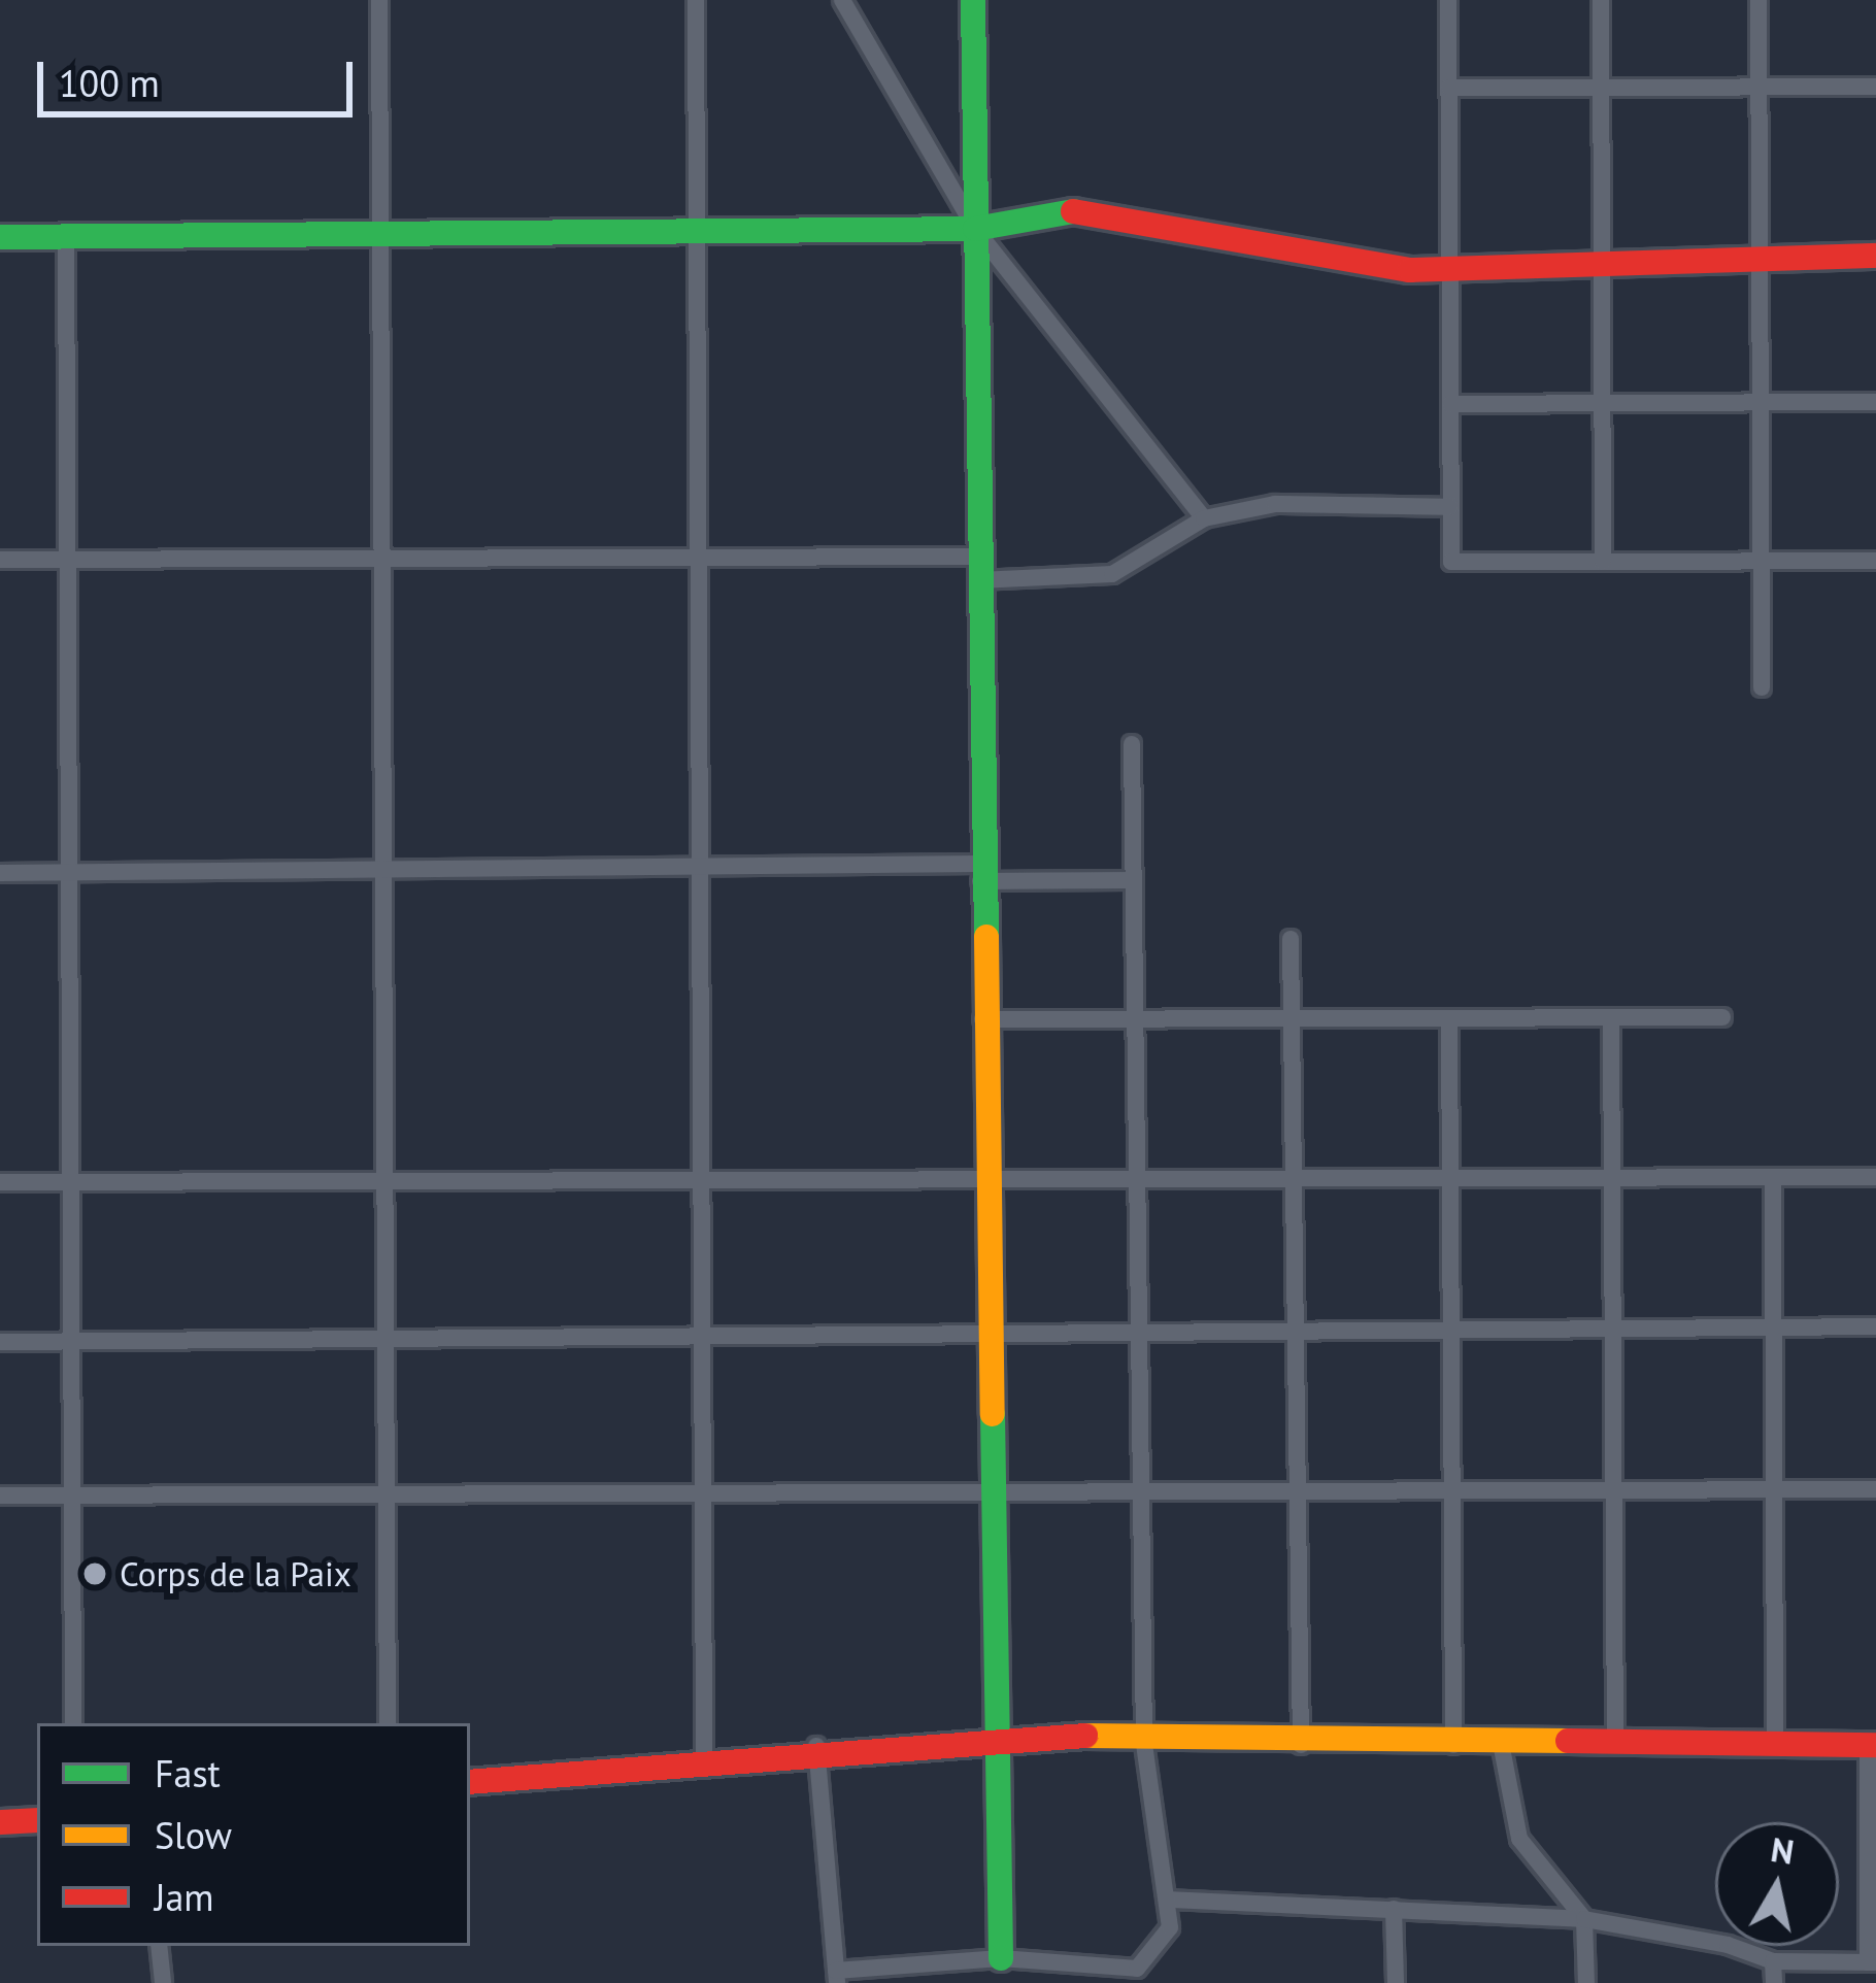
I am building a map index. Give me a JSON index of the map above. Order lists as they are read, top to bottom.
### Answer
{
  "places": ["Corps de la Paix"],
  "legend": ["Fast", "Slow", "Jam"],
  "scale_bar": "100 m",
  "north": "top"
}
